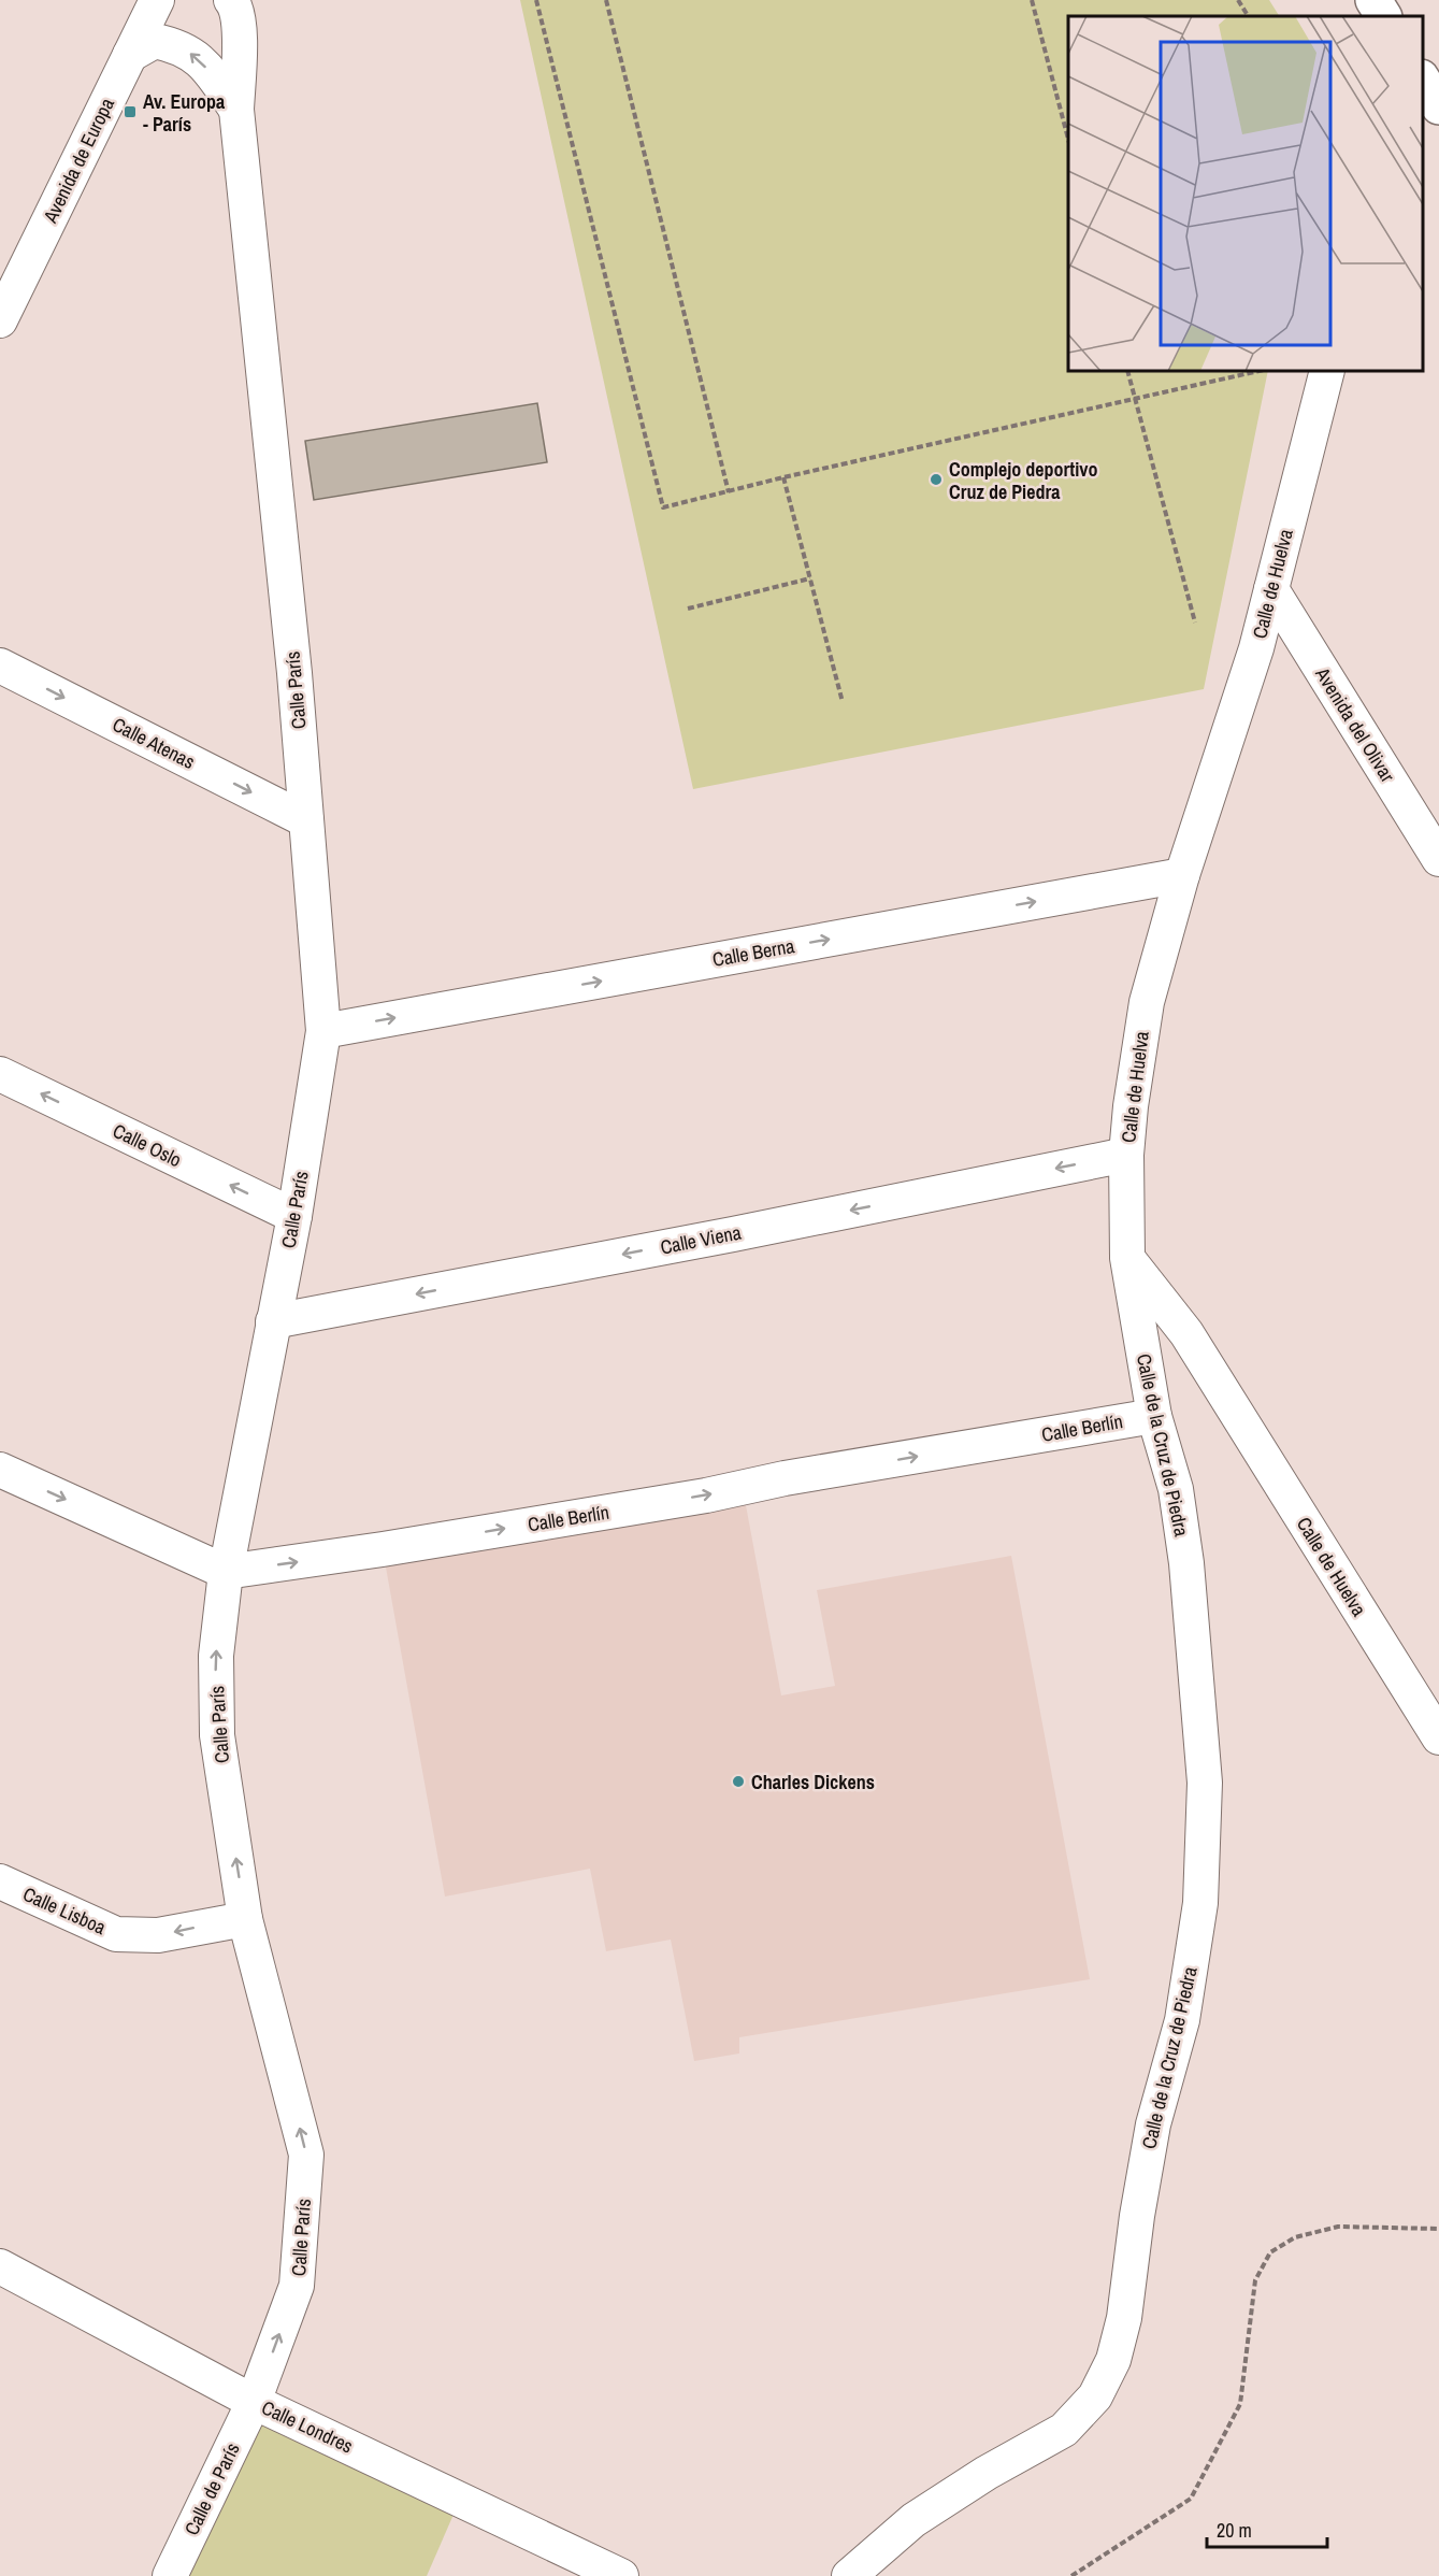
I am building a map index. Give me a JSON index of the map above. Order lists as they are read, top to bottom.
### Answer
{
  "streets": {
    "street": [
      "Avenida de Europa",
      "Calle de Huelva",
      "Calle París",
      "Avenida del Olivar",
      "Calle Atenas",
      "Calle Berna",
      "Calle Oslo",
      "Calle Viena",
      "Calle Berlín",
      "Calle de la Cruz de Piedra",
      "Calle Lisboa",
      "Calle Londres",
      "Calle de París"
    ]
  },
  "crossings": [
    ["Calle de Huelva", "Avenida del Olivar"],
    ["Calle de Huelva", "Calle Berna"],
    ["Calle de Huelva", "Calle Viena"],
    ["Calle de Huelva", "Calle de la Cruz de Piedra"],
    ["Calle París", "Calle Atenas"],
    ["Calle París", "Calle Berna"],
    ["Calle París", "Calle Oslo"],
    ["Calle París", "Calle Viena"],
    ["Calle París", "Calle Berlín"],
    ["Calle París", "Calle Lisboa"],
    ["Calle París", "Calle Londres"],
    ["Calle París", "Calle de París"],
    ["Calle Berlín", "Calle de la Cruz de Piedra"],
    ["Calle Londres", "Calle de París"]
  ],
  "one_way": [
    "Calle Atenas",
    "Calle Berna",
    "Calle Oslo",
    "Calle Viena",
    "Calle Berlín",
    "Calle Lisboa"
  ],
  "places": {
    "transit": ["Av. Europa - París"],
    "other": ["Complejo deportivo Cruz de Piedra", "Charles Dickens"]
  },
  "scale_bar": "20 m"
}
